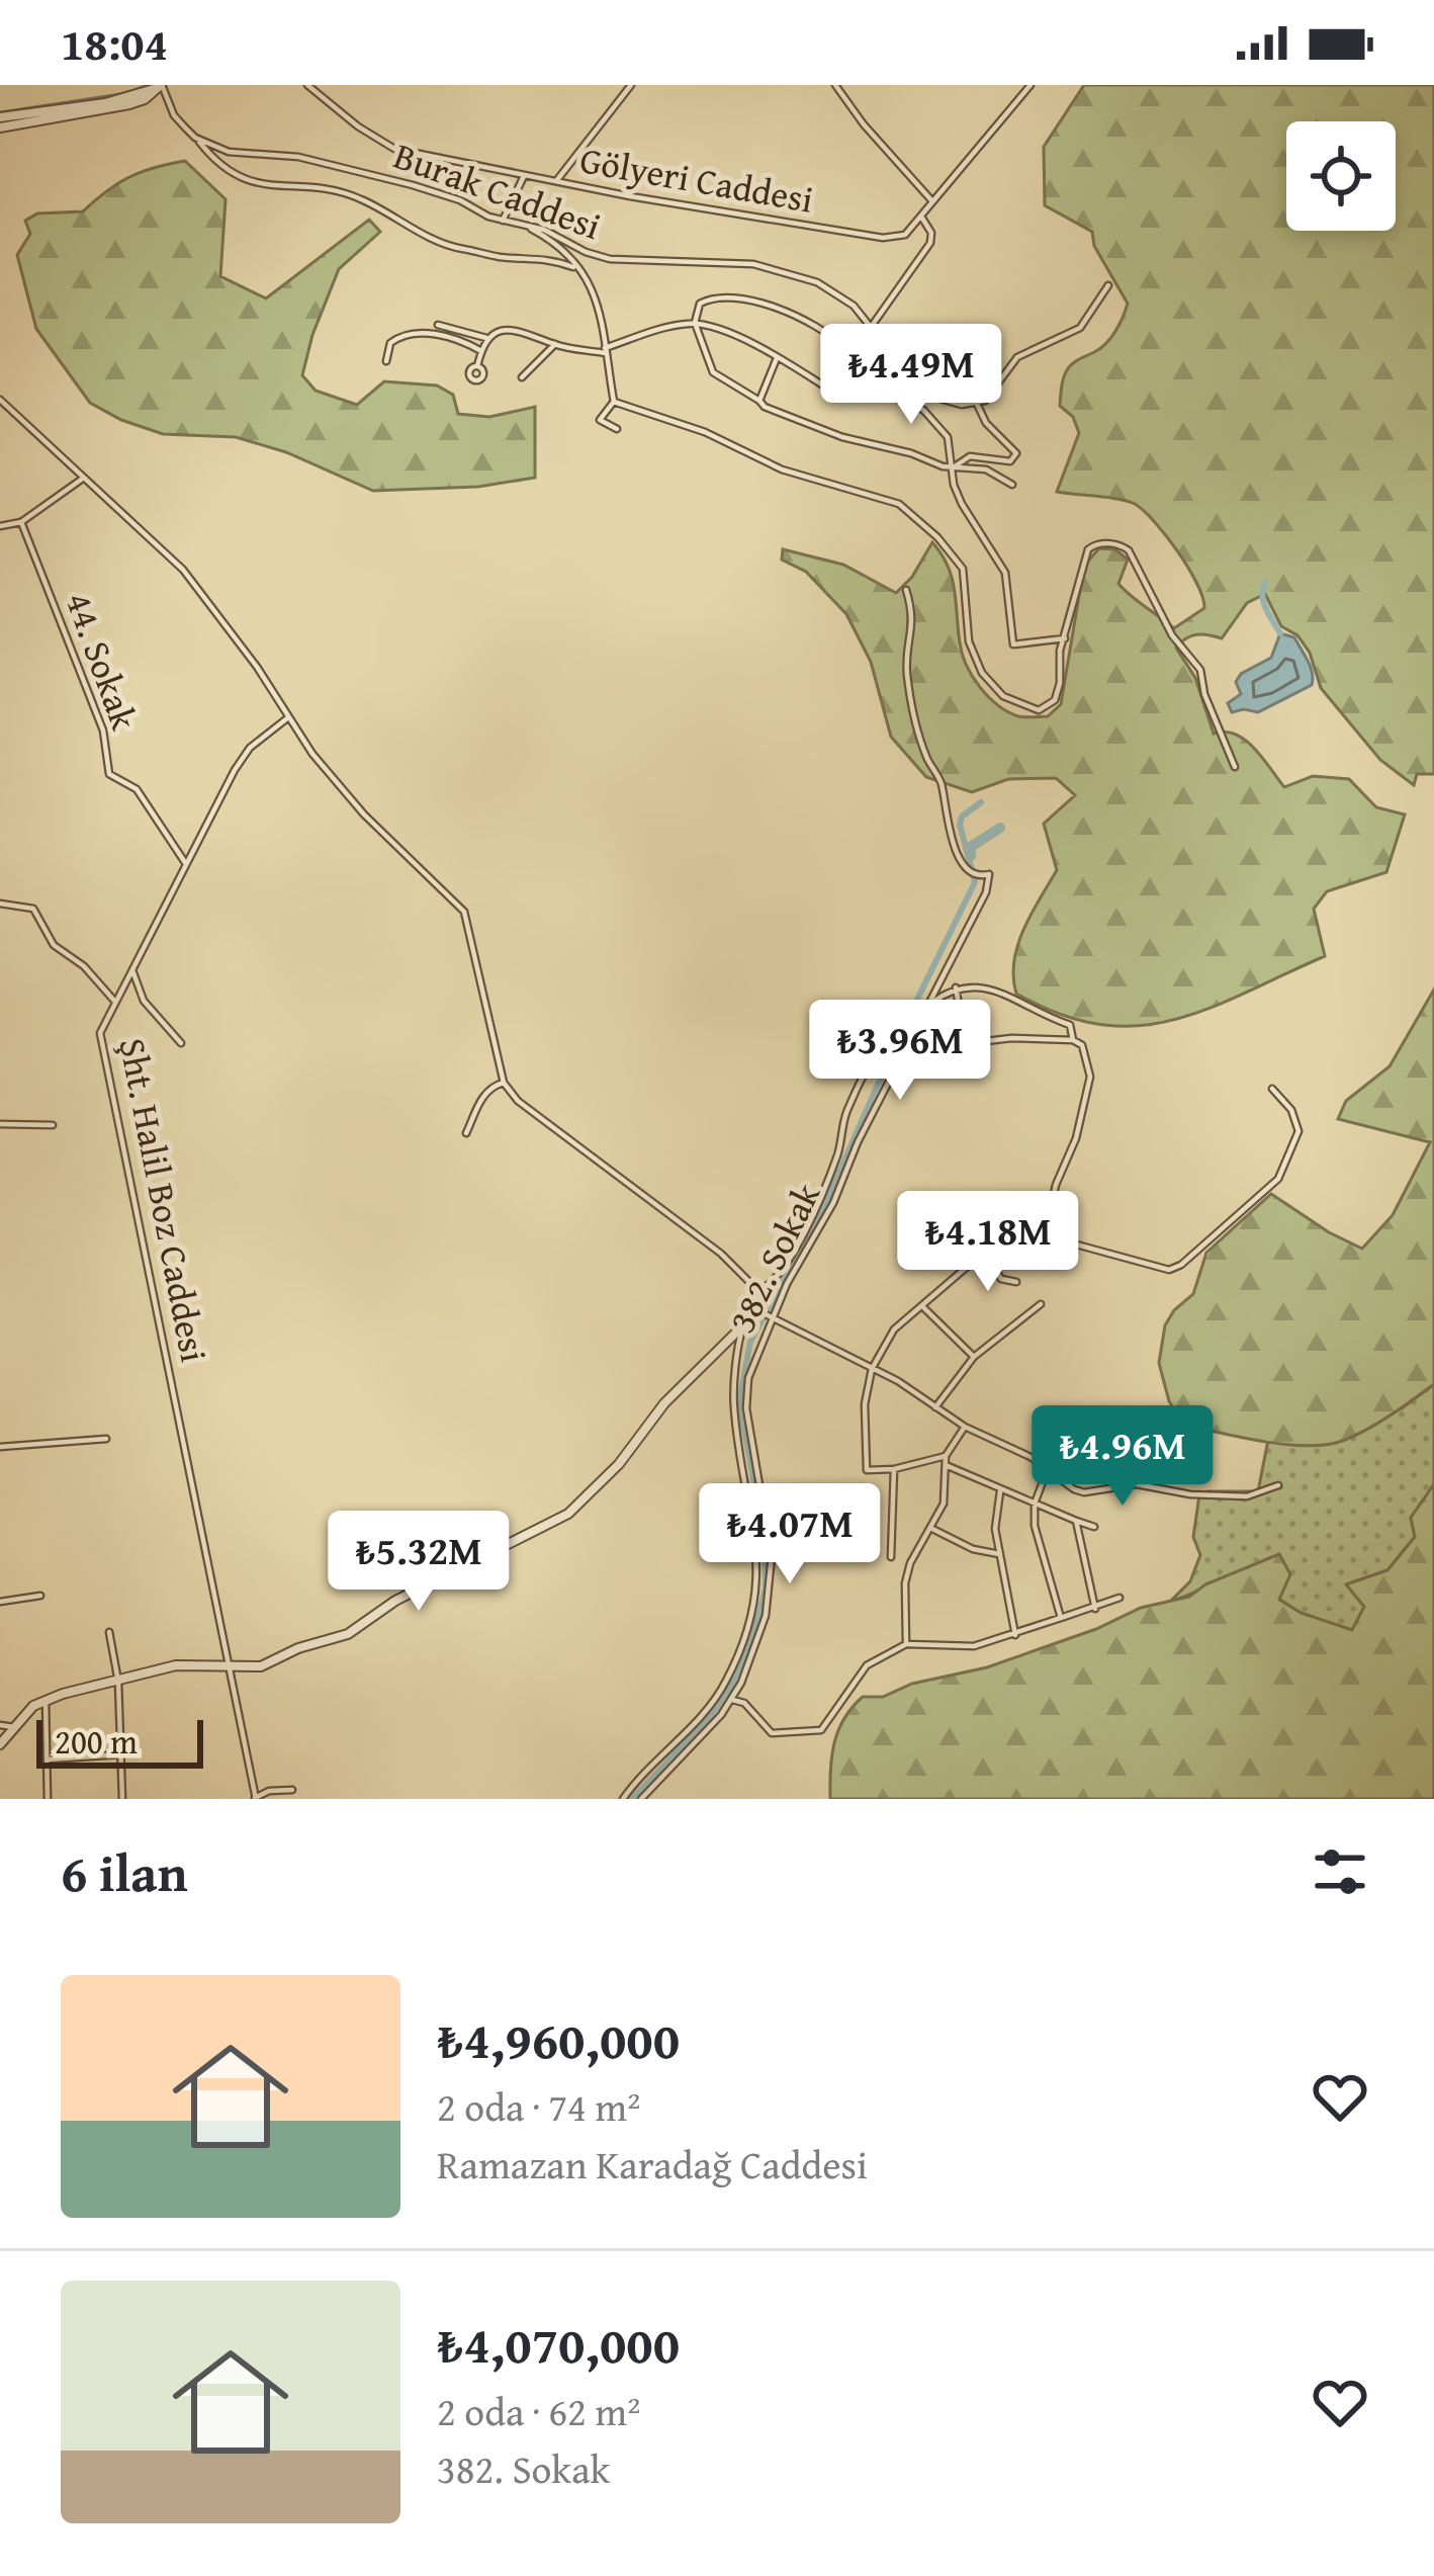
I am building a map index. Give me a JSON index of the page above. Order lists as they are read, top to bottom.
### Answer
{
  "streets": {
    "street": [
      "Gölyeri Caddesi",
      "Burak Caddesi",
      "44. Sokak",
      "Şht. Halil Boz Caddesi",
      "382. Sokak"
    ]
  },
  "crossings": [
    ["44. Sokak", "Şht. Halil Boz Caddesi"]
  ],
  "scale_bar": "200 m",
  "page": {
    "status": "18:04",
    "price": [
      "₺4.49M",
      "₺3.96M",
      "₺4.18M",
      "₺4.96M",
      "₺4.07M",
      "₺5.32M"
    ],
    "scale": "200 m",
    "heading": "6 ilan",
    "list": [
      {
        "name": "₺4,960,000",
        "note": "2 oda · 74 m² · Ramazan Karadağ Caddesi"
      },
      {
        "name": "₺4,070,000",
        "note": "2 oda · 62 m² · 382. Sokak"
      }
    ]
  }
}
